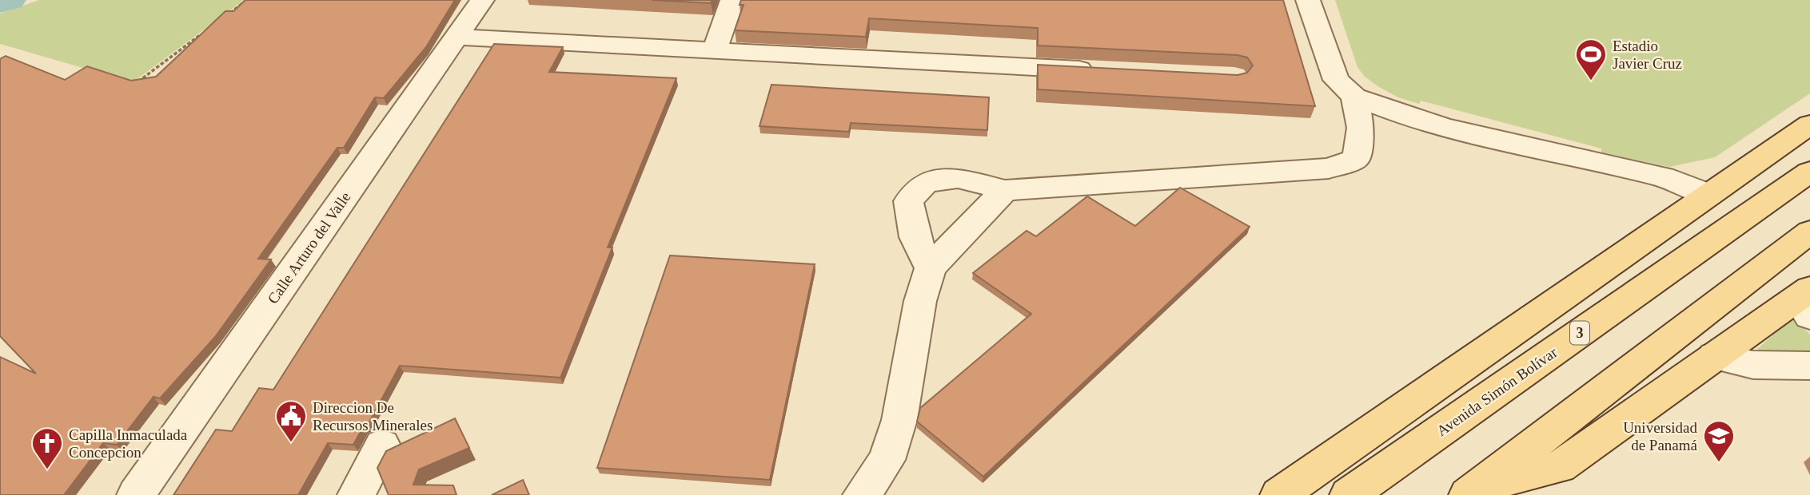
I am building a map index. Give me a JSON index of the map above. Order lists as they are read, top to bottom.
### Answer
{
  "streets": {
    "main road": ["3", "Avenida Simón Bolívar"],
    "street": ["Calle Arturo del Valle"]
  },
  "places": {
    "sports": ["Estadio Javier Cruz"],
    "public building": ["Direccion De Recursos Minerales"],
    "school or university": ["Universidad de Panamá"],
    "church": ["Capilla Inmaculada Concepcion"]
  }
}
